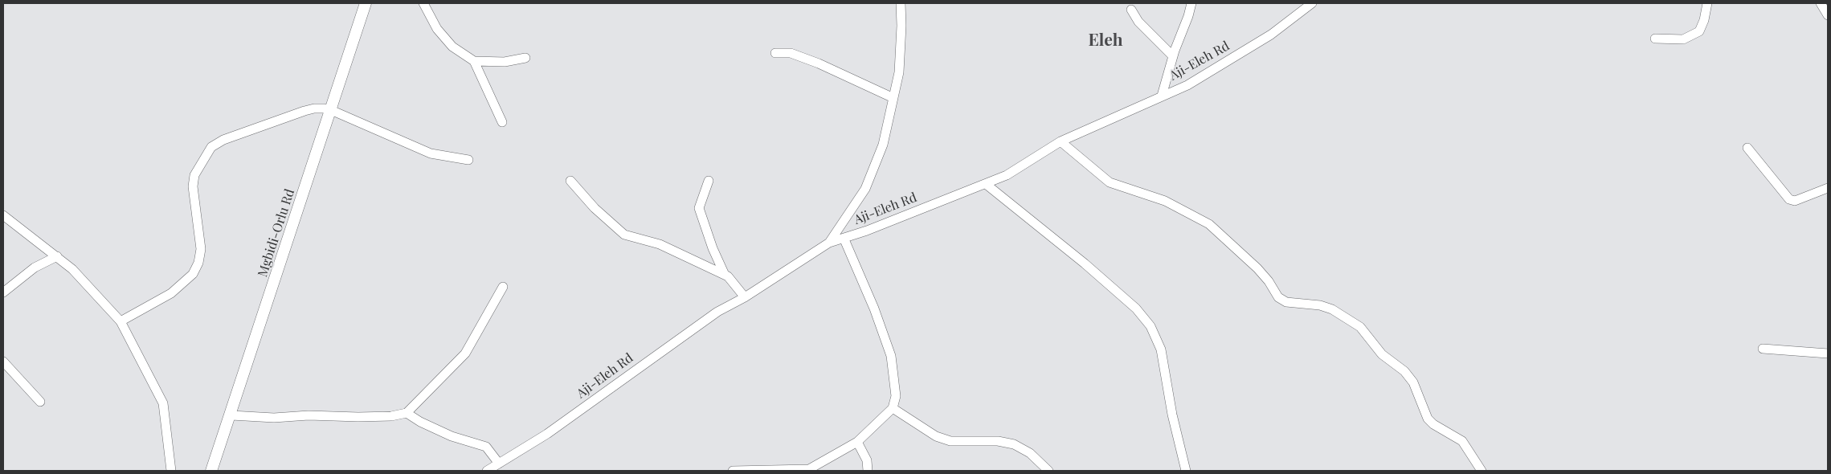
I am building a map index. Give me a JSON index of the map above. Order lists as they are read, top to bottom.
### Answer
{
  "streets": {
    "main road": ["Mgbidi-Orlu Rd"],
    "street": ["Aji-Eleh Rd"]
  },
  "districts": ["Eleh"]
}
